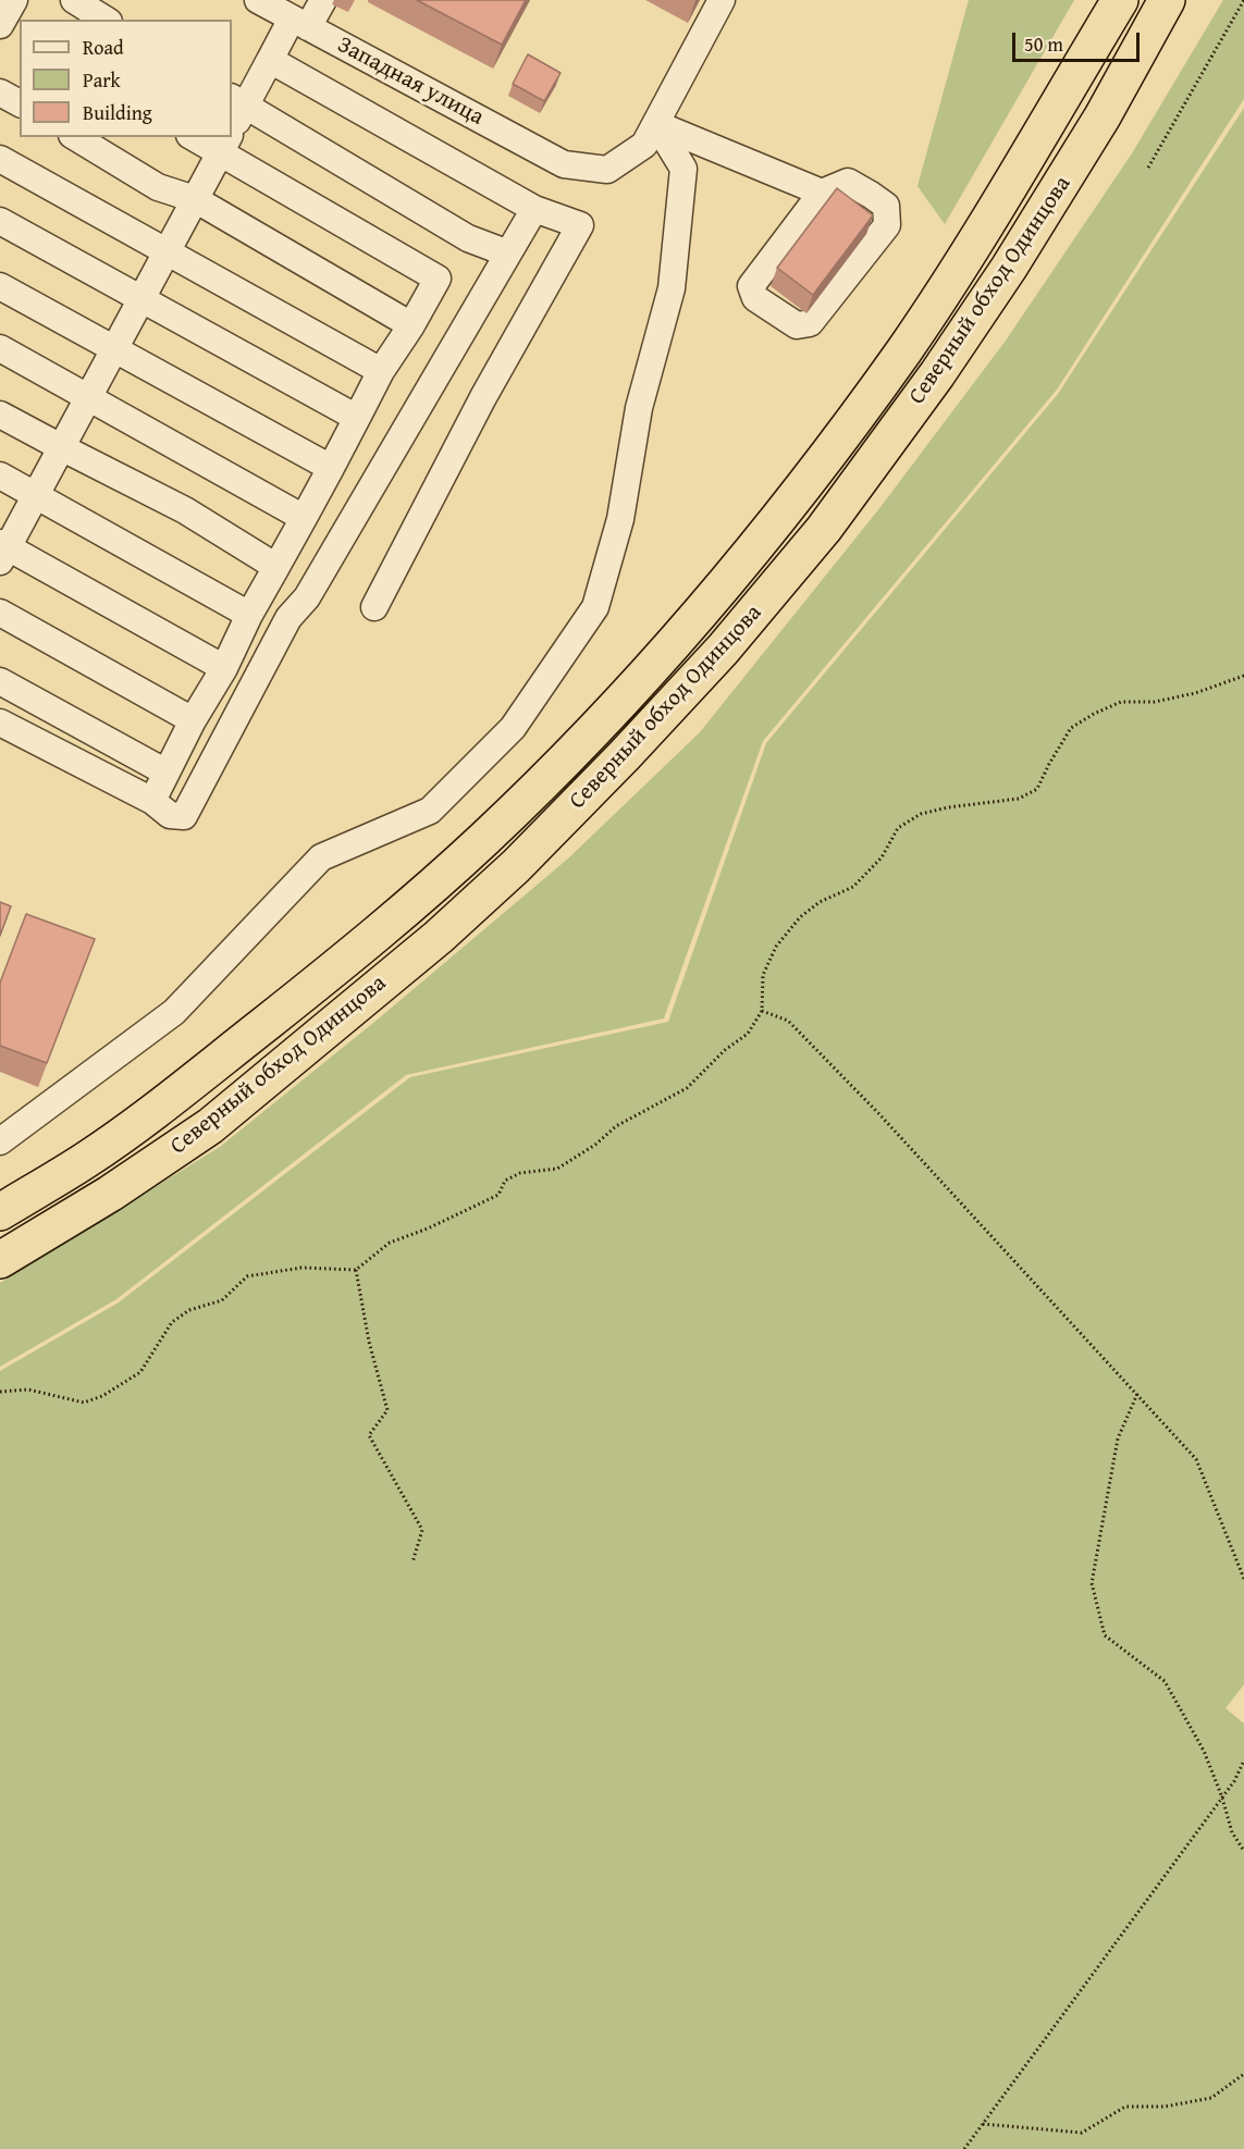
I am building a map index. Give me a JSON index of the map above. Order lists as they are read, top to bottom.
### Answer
{
  "streets": {
    "highway": ["Северный обход Одинцова"],
    "street": ["Западная улица"]
  },
  "legend": ["Road", "Park", "Building"],
  "scale_bar": "50 m"
}
